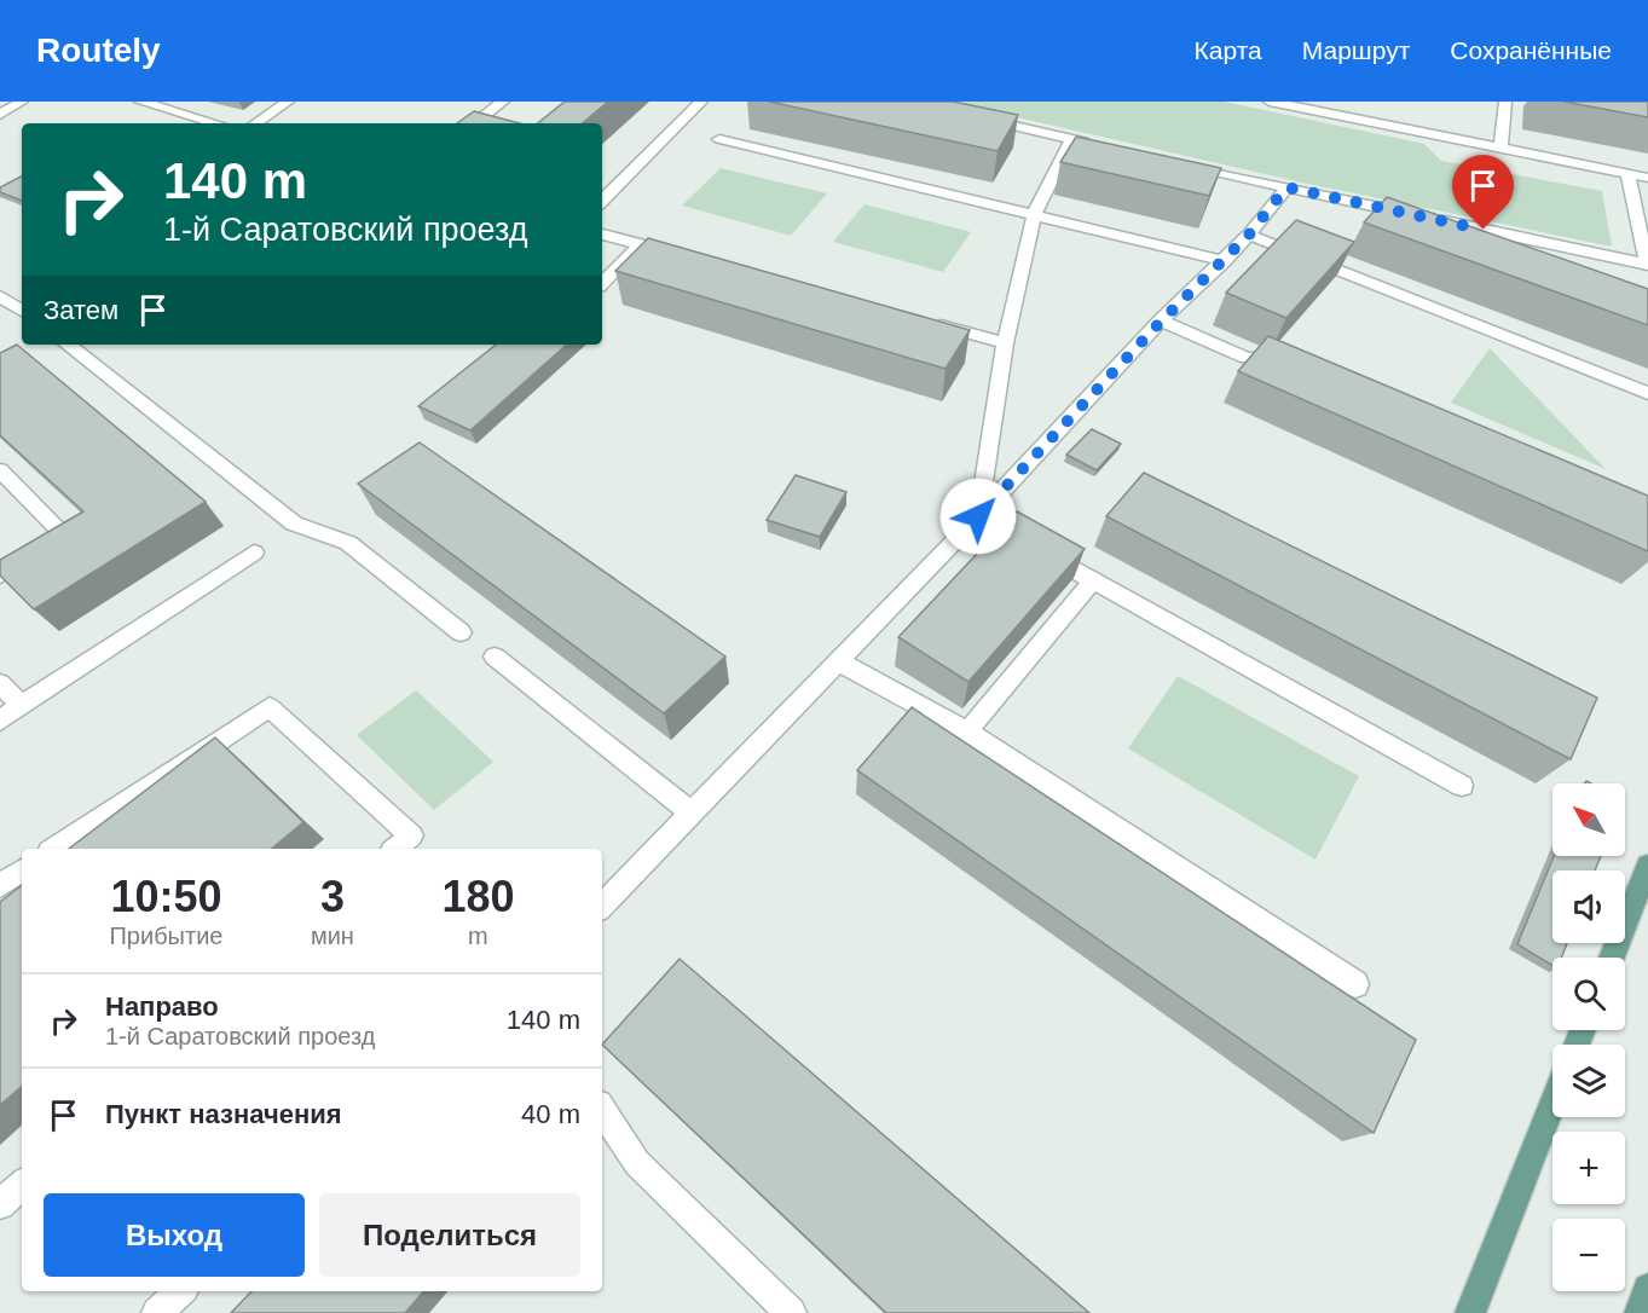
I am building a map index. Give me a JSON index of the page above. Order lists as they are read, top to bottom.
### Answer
{
  "north": "top left",
  "page": {
    "header": "Routely",
    "nav": ["Карта", "Маршрут", "Сохранённые"],
    "turn": ["140 m", "1-й Саратовский проезд"],
    "then": "Затем",
    "map_buttons": ["+", "−"],
    "eta": [
      "10:50",
      "Прибытие",
      "3",
      "мин",
      "180",
      "m"
    ],
    "list": [
      {
        "name": "Направо",
        "note": "1-й Саратовский проезд",
        "value": "140 m"
      },
      {
        "name": "Пункт назначения",
        "value": "40 m"
      }
    ],
    "buttons": ["Выход", "Поделиться"]
  }
}
